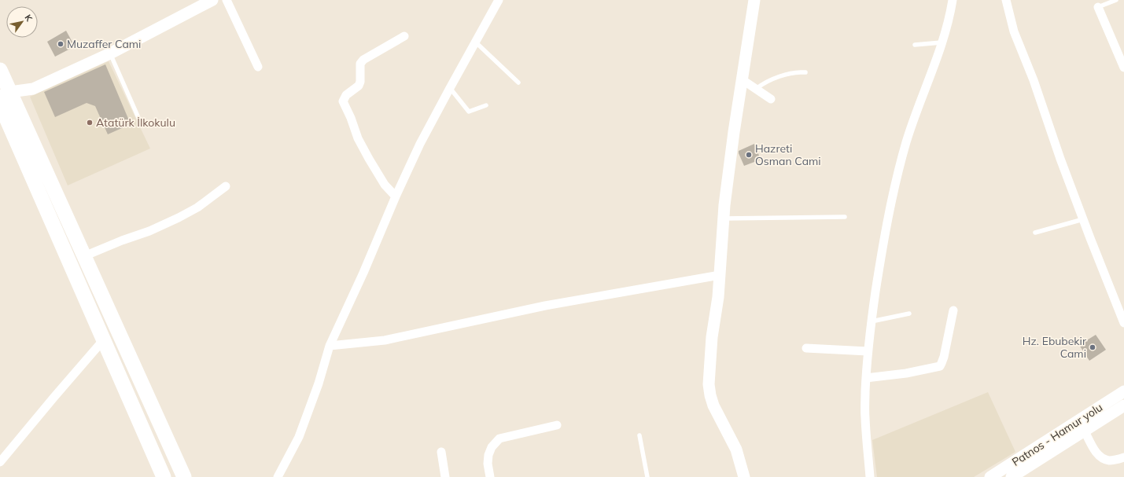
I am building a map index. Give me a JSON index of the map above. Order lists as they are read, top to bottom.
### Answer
{
  "streets": {
    "street": ["Patnos - Hamur yolu"]
  },
  "places": [
    "Muzaffer Cami",
    "Atatürk İlkokulu",
    "Hazreti Osman Cami",
    "Hz. Ebubekir Cami"
  ],
  "north": "top right"
}
